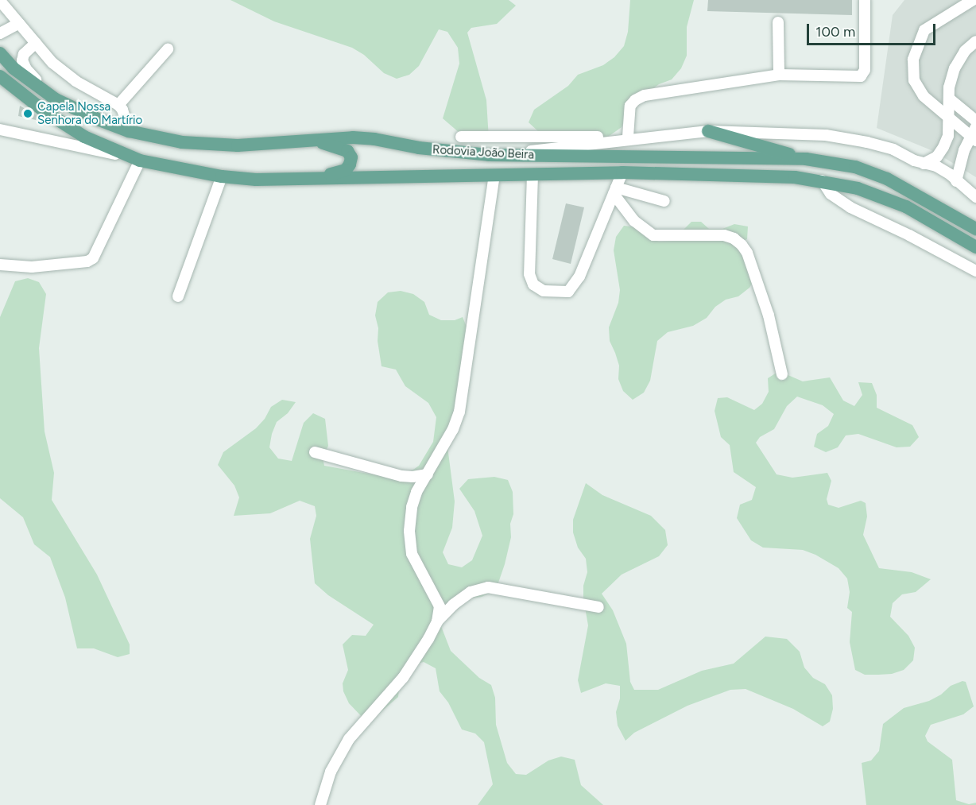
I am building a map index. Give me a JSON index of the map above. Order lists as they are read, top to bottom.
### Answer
{
  "streets": {
    "main road": ["Rodovia João Beira"]
  },
  "places": ["Capela Nossa Senhora do Martírio"],
  "scale_bar": "100 m"
}
